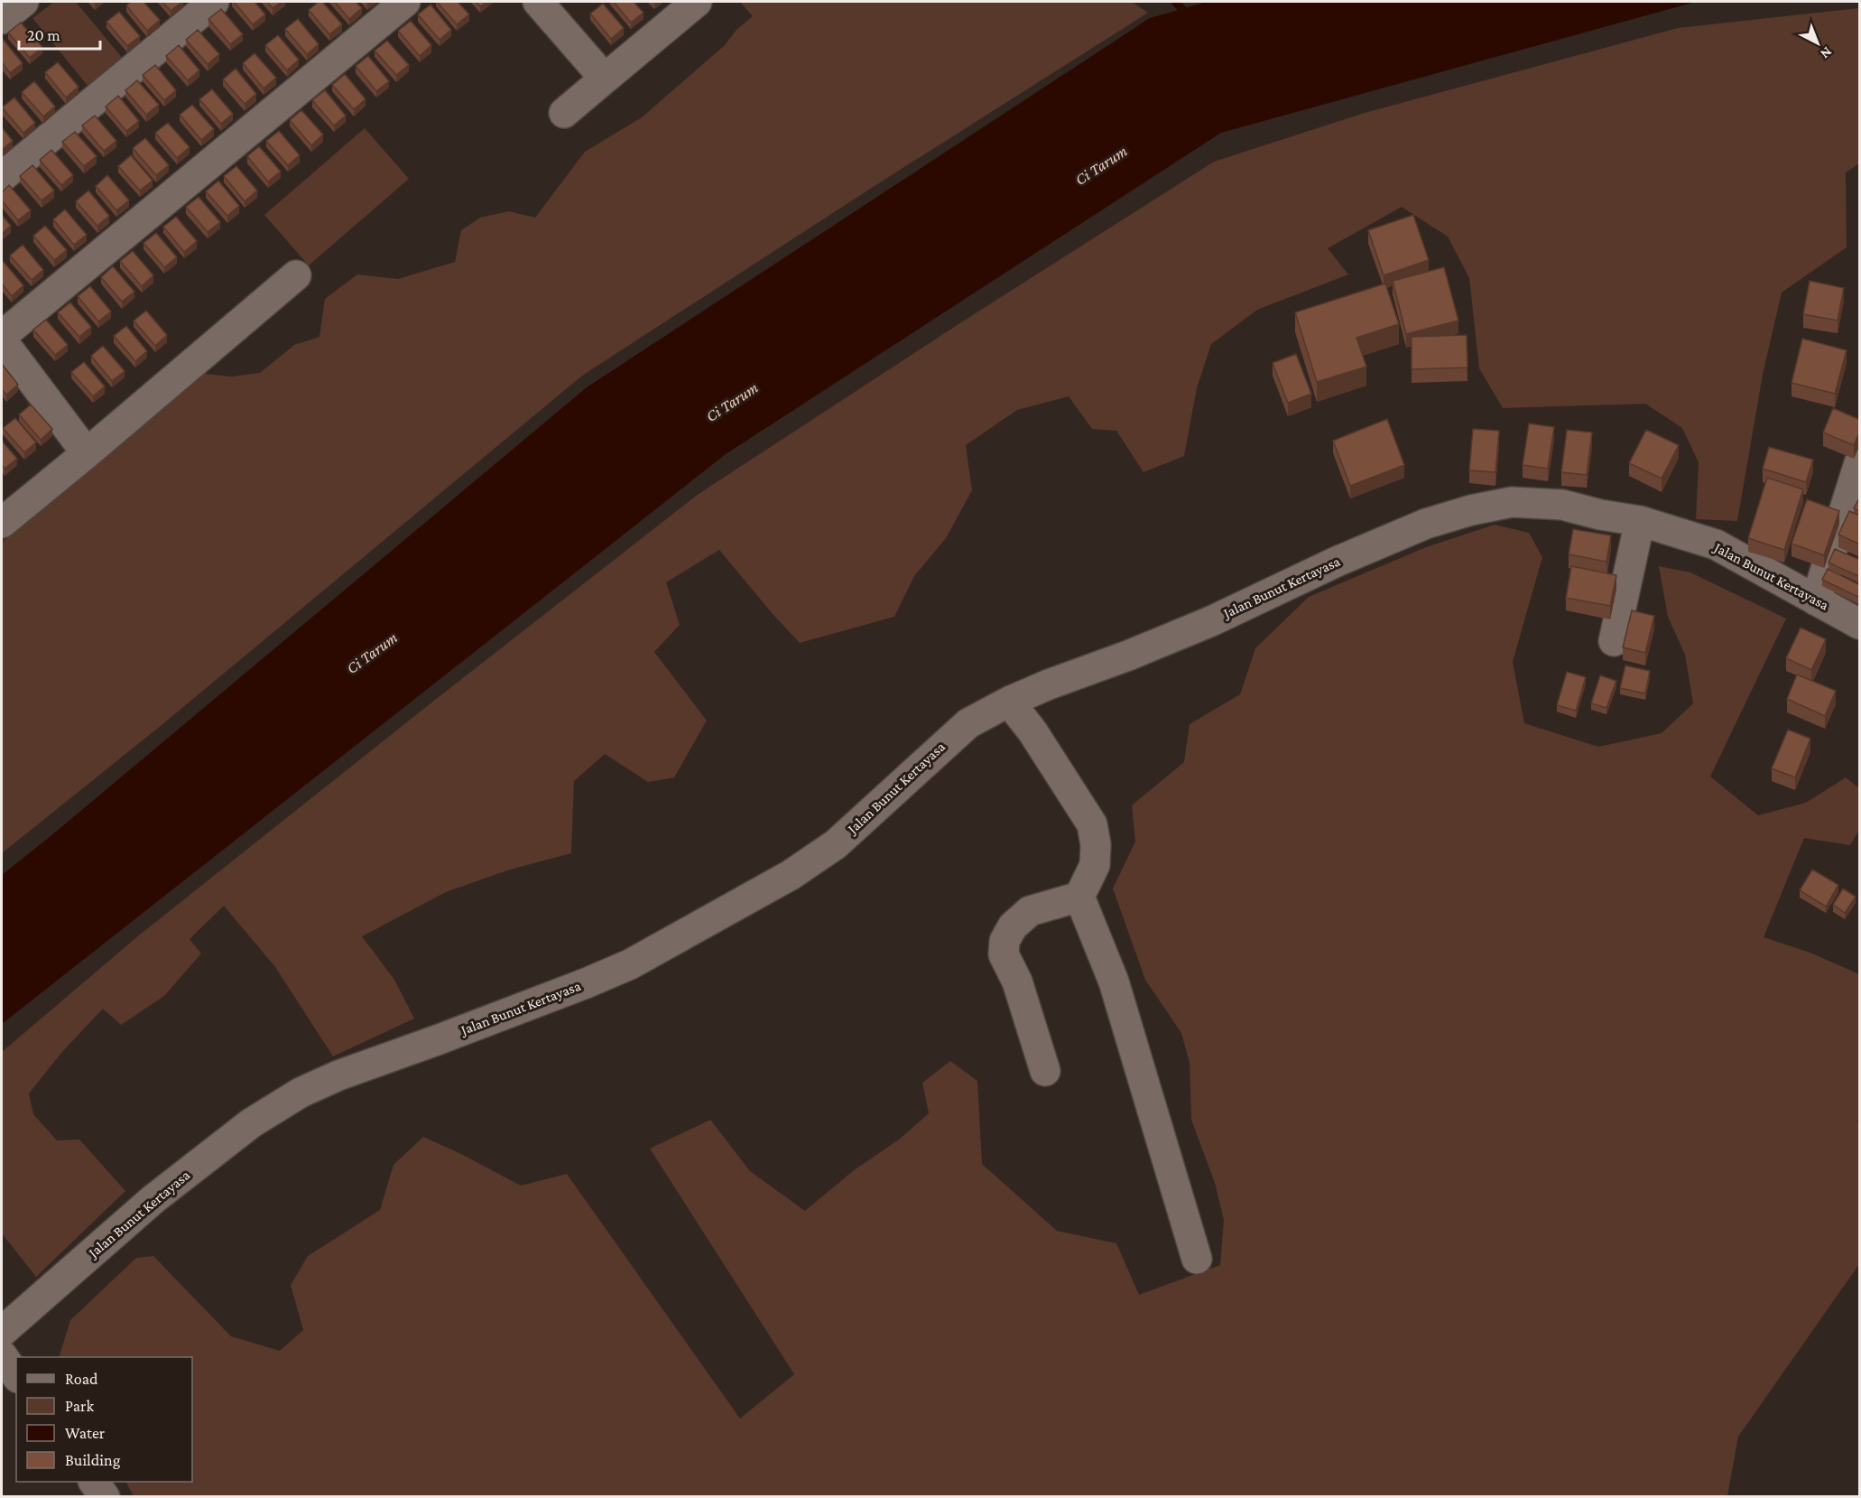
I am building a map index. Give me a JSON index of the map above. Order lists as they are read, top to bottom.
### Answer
{
  "streets": {
    "street": ["Jalan Bunut Kertayasa"]
  },
  "water": ["Ci Tarum"],
  "legend": [
    "Road",
    "Park",
    "Water",
    "Building"
  ],
  "scale_bar": "20 m",
  "north": "bottom right"
}
